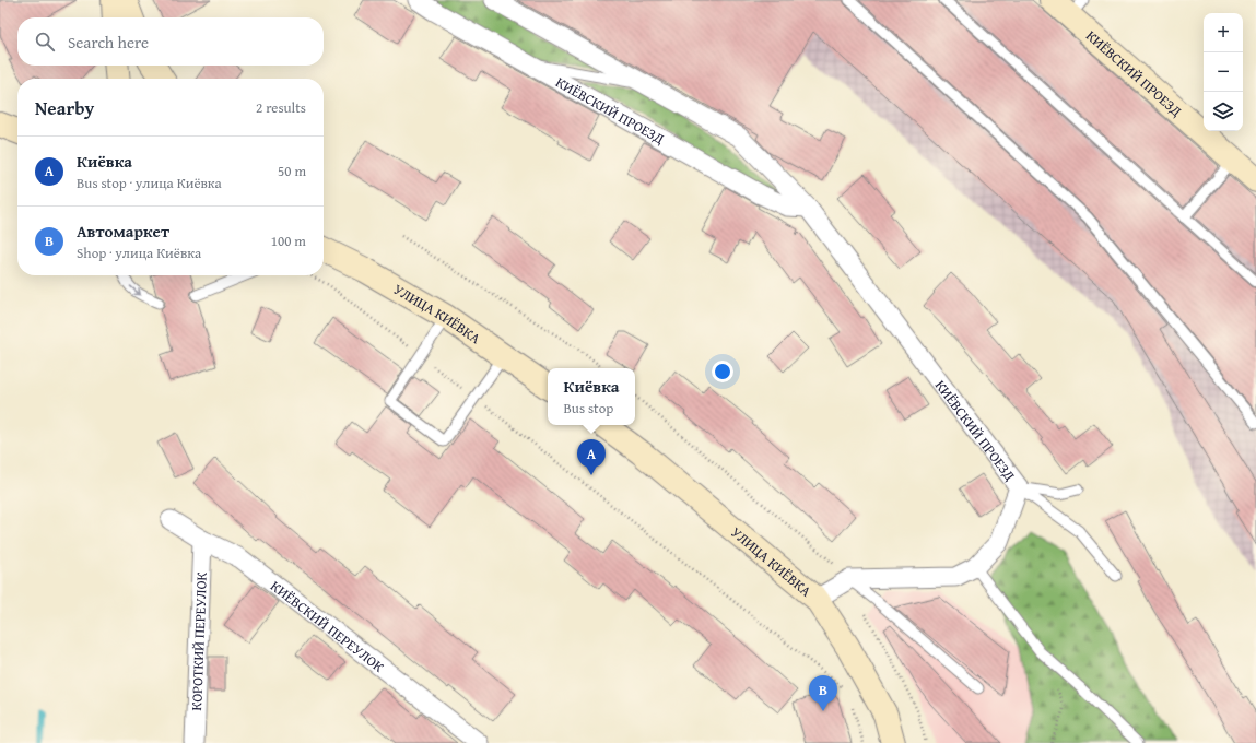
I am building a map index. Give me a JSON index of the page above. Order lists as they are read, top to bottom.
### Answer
{
  "streets": {
    "main road": ["КИЁВСКИЙ ПРОЕЗД", "УЛИЦА КИЁВКА"],
    "street": ["КИЁВСКИЙ ПЕРЕУЛОК", "КОРОТКИЙ ПЕРЕУЛОК"]
  },
  "crossings": [
    ["КИЁВСКИЙ ПРОЕЗД", "УЛИЦА КИЁВКА"],
    ["КИЁВСКИЙ ПЕРЕУЛОК", "КОРОТКИЙ ПЕРЕУЛОК"]
  ],
  "page": {
    "map_buttons": ["+", "−"],
    "search": "Search here",
    "heading": ["Nearby", "2 results"],
    "list": [
      {
        "mark": "A",
        "name": "Киёвка",
        "note": "Bus stop · улица Киёвка",
        "value": "50 m"
      },
      {
        "mark": "B",
        "name": "Автомаркет",
        "note": "Shop · улица Киёвка",
        "value": "100 m"
      }
    ],
    "popup": ["Киёвка", "Bus stop"],
    "pins": ["A", "B"]
  }
}
